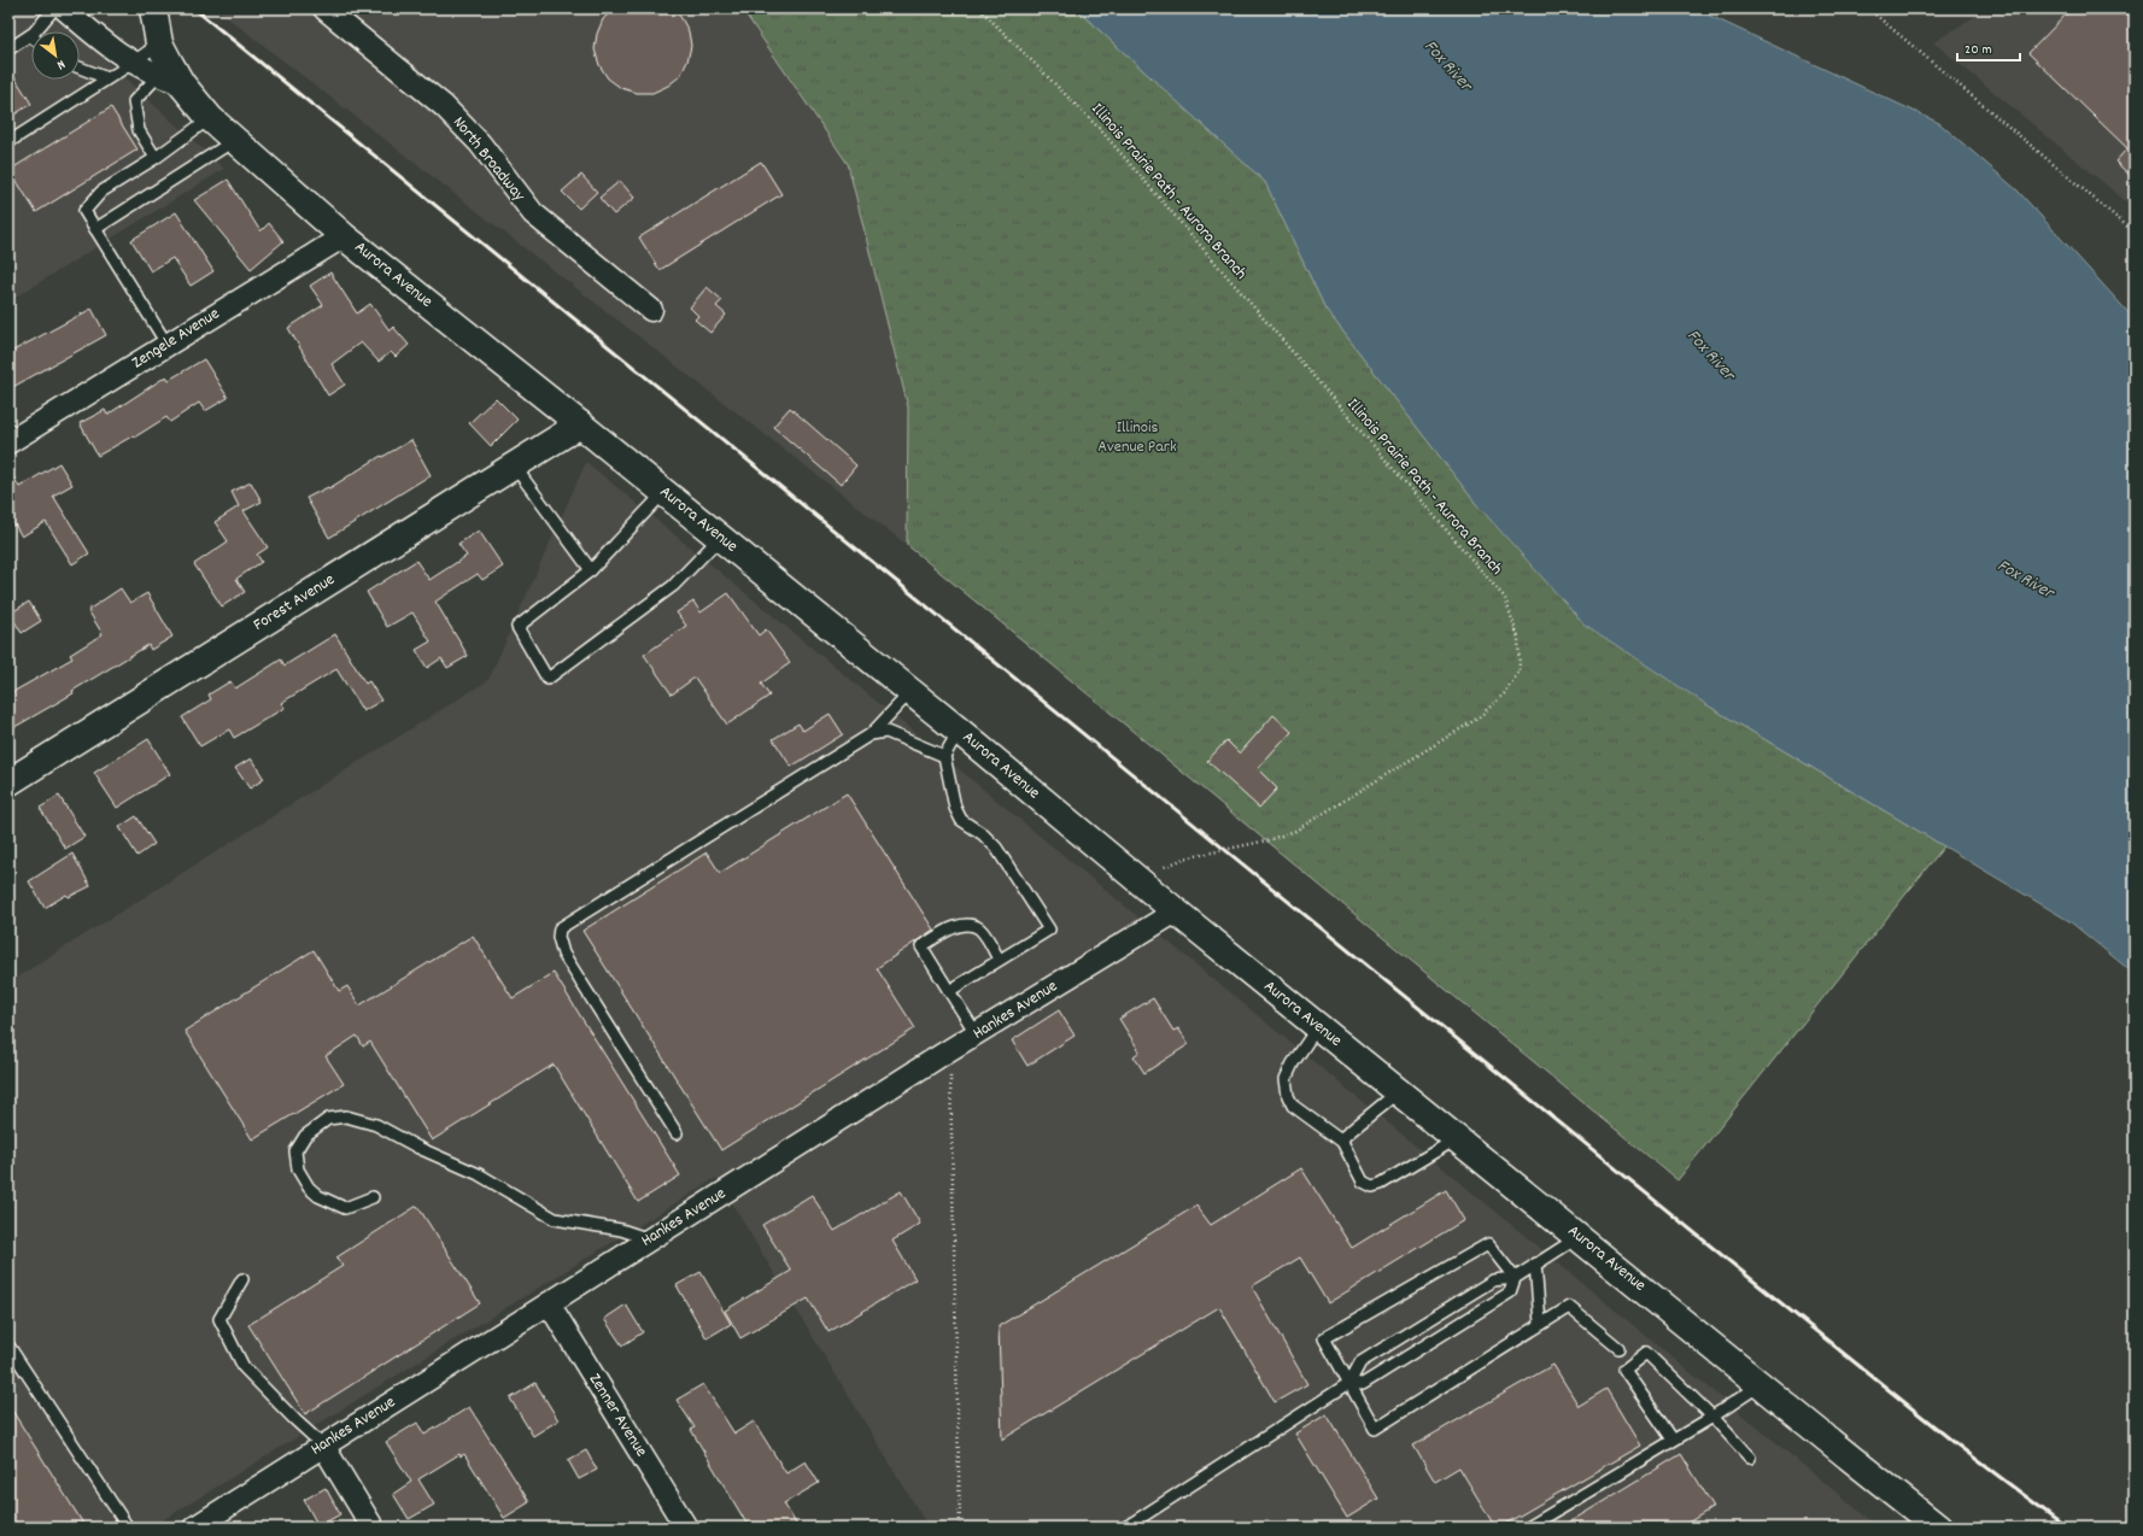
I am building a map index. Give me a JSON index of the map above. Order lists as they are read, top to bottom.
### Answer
{
  "streets": {
    "main road": ["Aurora Avenue", "Forest Avenue"],
    "street": [
      "North Broadway",
      "Zengele Avenue",
      "Hankes Avenue",
      "Zenner Avenue"
    ],
    "path": ["Illinois Prairie Path - Aurora Branch"]
  },
  "crossings": [
    ["Illinois Prairie Path - Aurora Branch", "Aurora Avenue"],
    ["Aurora Avenue", "Zengele Avenue"],
    ["Aurora Avenue", "Forest Avenue"],
    ["Aurora Avenue", "Hankes Avenue"],
    ["Hankes Avenue", "Zenner Avenue"]
  ],
  "water": ["Fox River"],
  "parks": ["Illinois Avenue Park"],
  "scale_bar": "20 m",
  "north": "bottom right"
}
